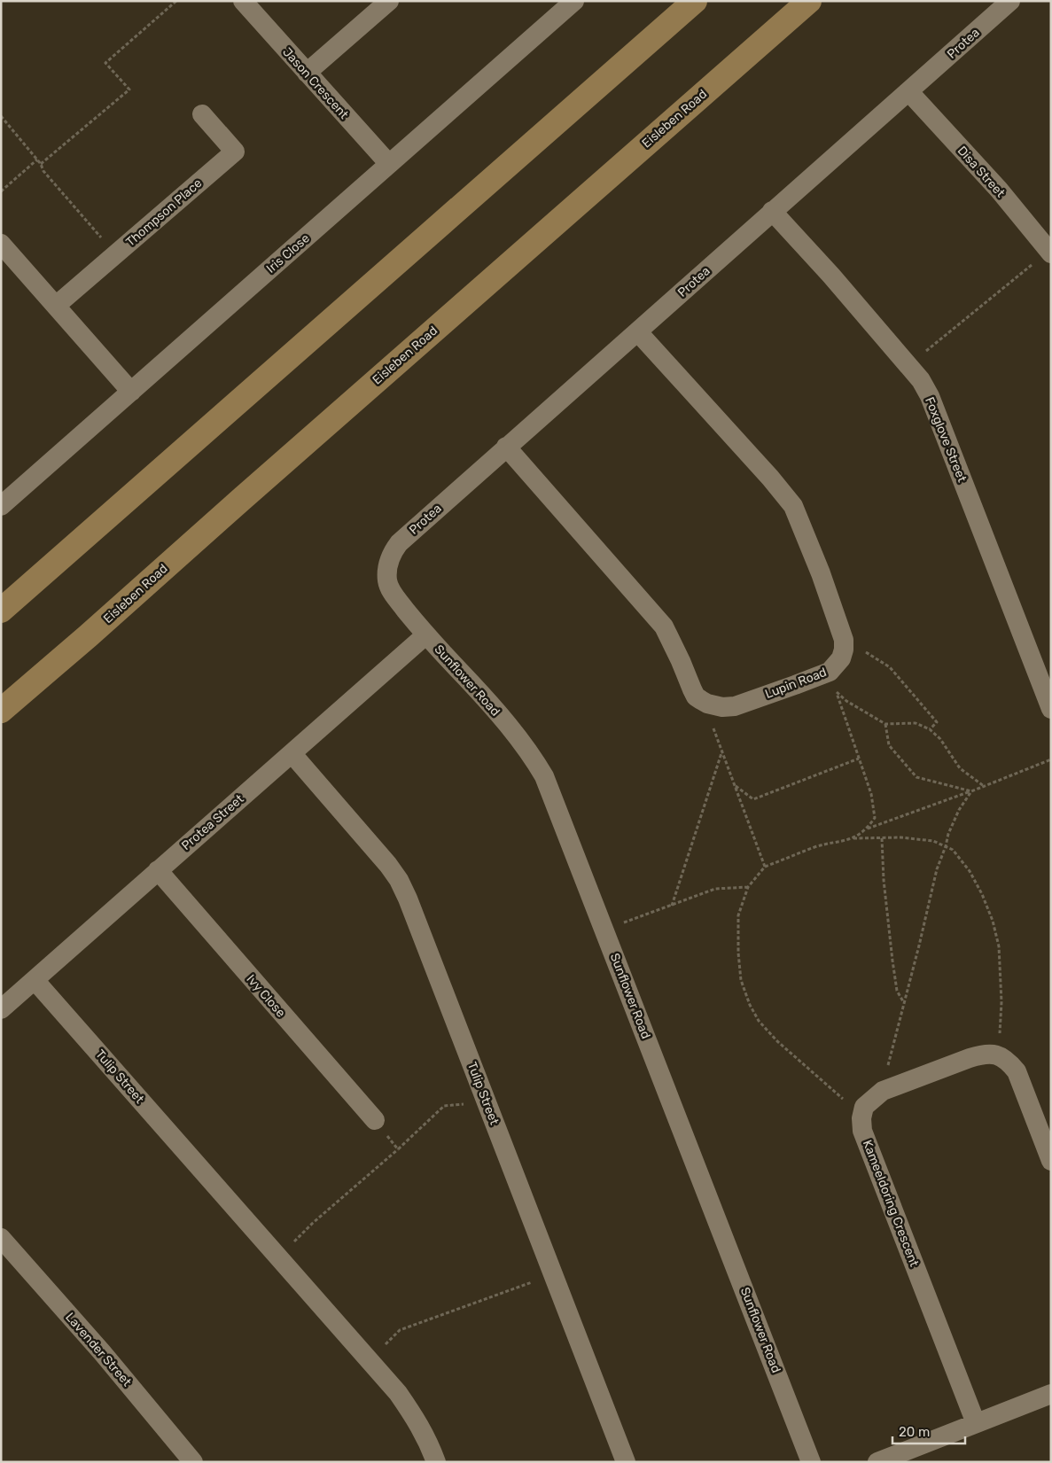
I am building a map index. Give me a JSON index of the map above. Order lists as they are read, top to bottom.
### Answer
{
  "streets": {
    "main road": ["Eisleben Road"],
    "street": [
      "Protea",
      "Jason Crescent",
      "Disa Street",
      "Thompson Place",
      "Iris Close",
      "Foxglove Street",
      "Sunflower Road",
      "Lupin Road",
      "Protea Street",
      "Ivy Close",
      "Tulip Street",
      "Kameeldoring Crescent",
      "Lavender Street"
    ]
  },
  "crossings": [
    ["Protea", "Disa Street"],
    ["Protea", "Foxglove Street"],
    ["Protea", "Sunflower Road"],
    ["Protea", "Lupin Road"],
    ["Jason Crescent", "Iris Close"],
    ["Sunflower Road", "Protea Street"],
    ["Protea Street", "Ivy Close"],
    ["Protea Street", "Tulip Street"]
  ],
  "scale_bar": "20 m"
}
